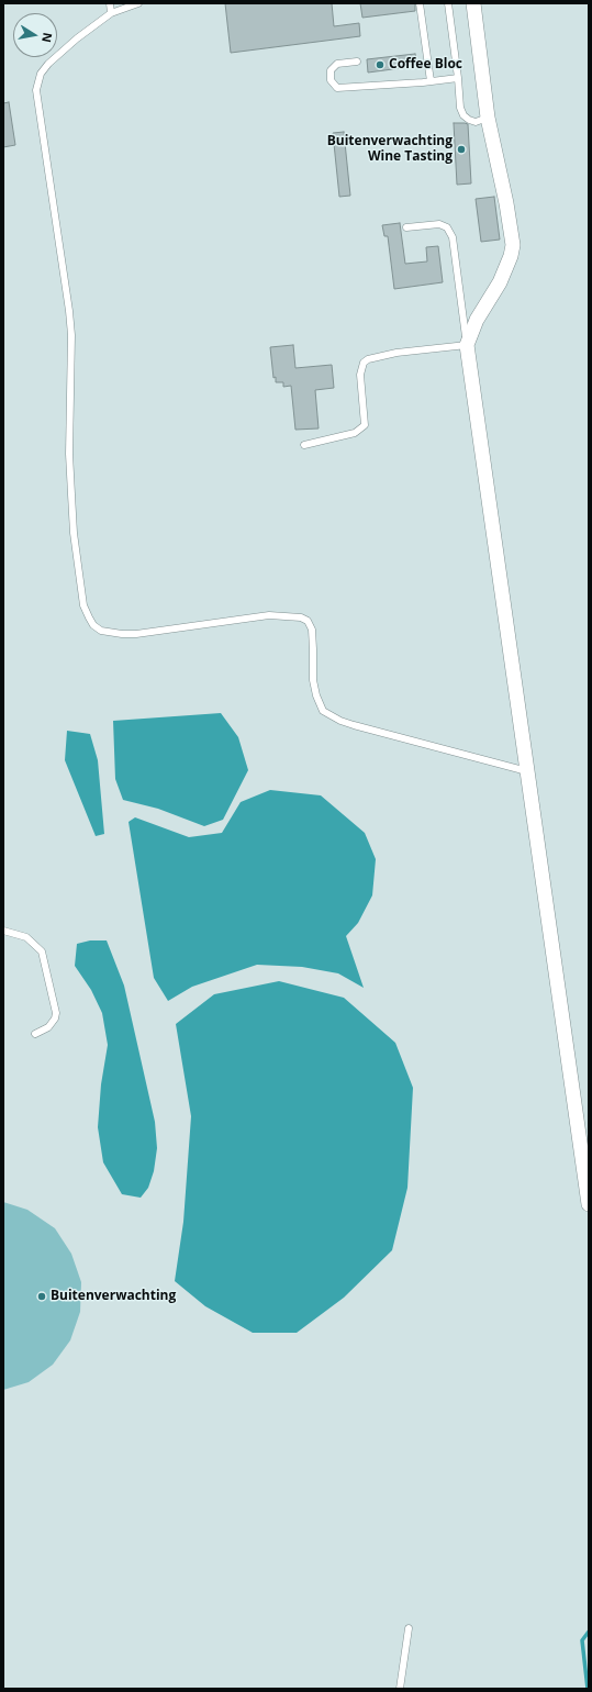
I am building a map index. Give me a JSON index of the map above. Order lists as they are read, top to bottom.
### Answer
{
  "places": ["Coffee Bloc", "Buitenverwachting Wine Tasting", "Buitenverwachting"],
  "north": "right"
}
